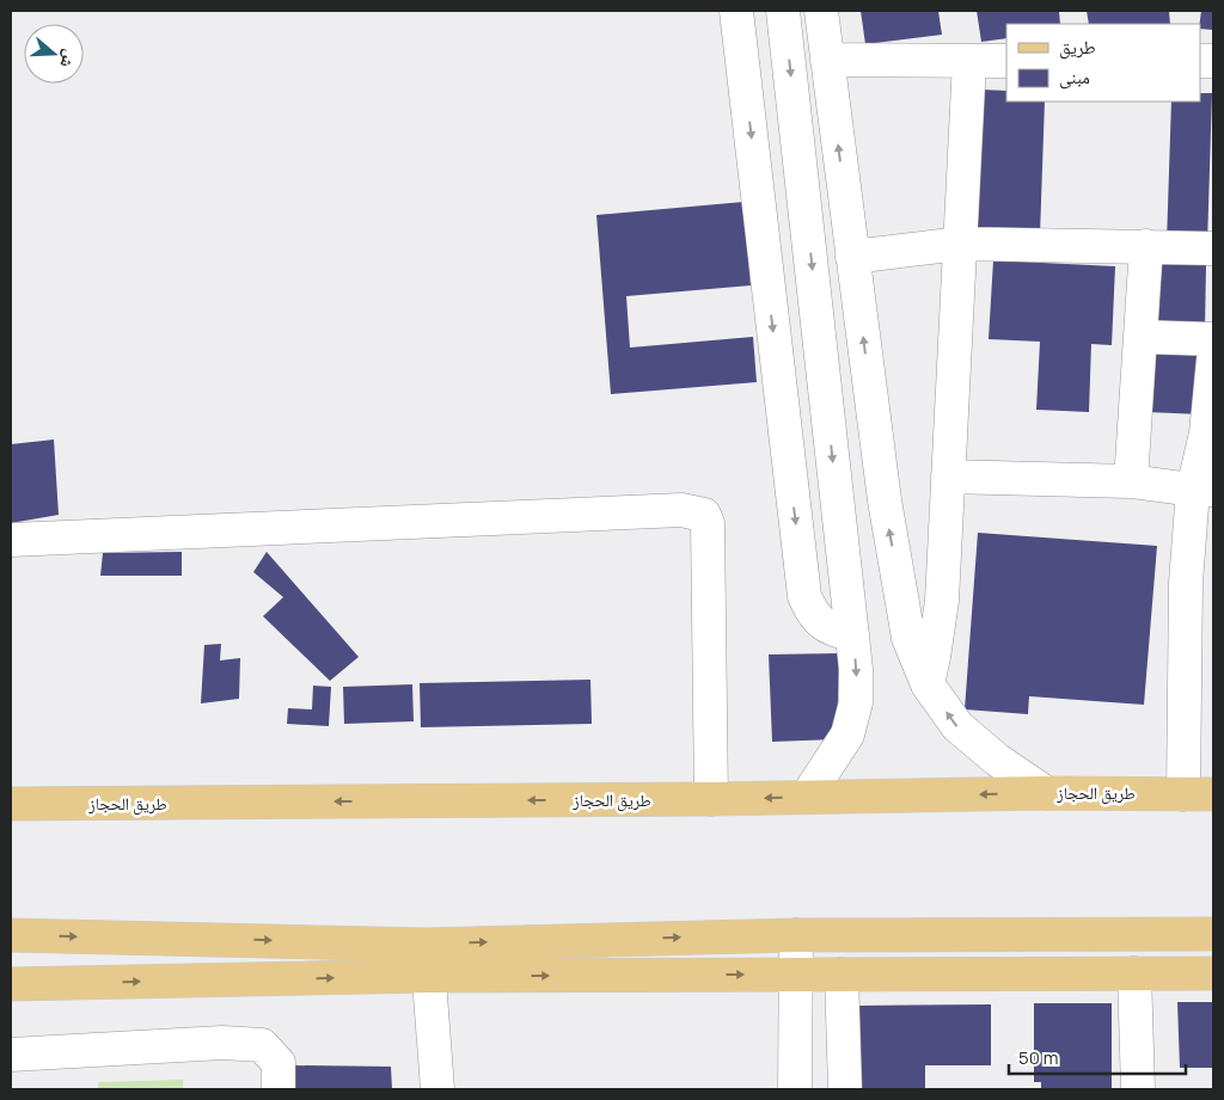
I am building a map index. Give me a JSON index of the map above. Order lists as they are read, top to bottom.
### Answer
{
  "streets": {
    "main road": ["طريق الحجاز"]
  },
  "legend": ["طريق", "مبنى"],
  "scale_bar": "50 m",
  "north": "right"
}
